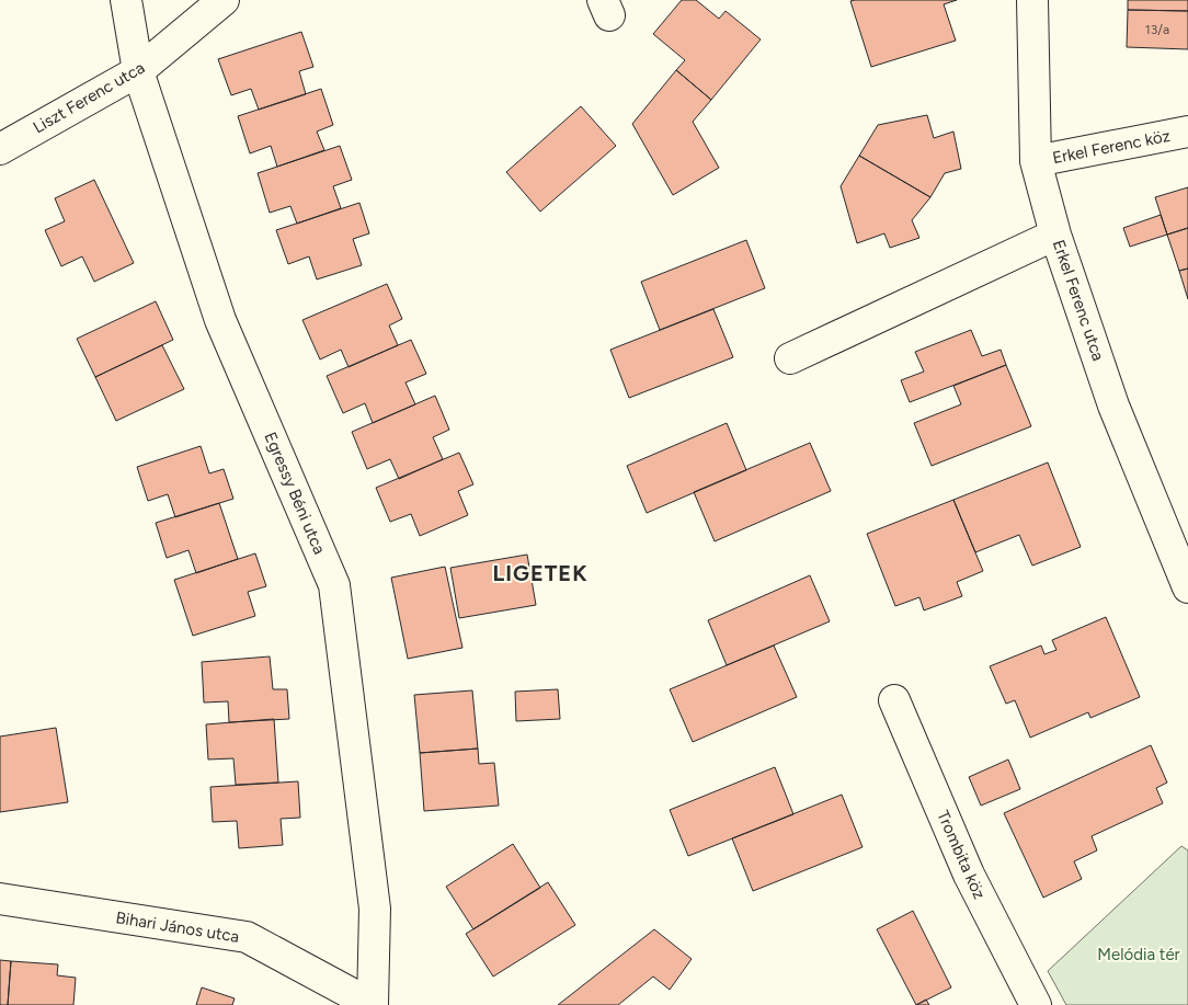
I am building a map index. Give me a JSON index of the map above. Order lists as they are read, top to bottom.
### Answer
{
  "streets": {
    "street": [
      "Liszt Ferenc utca",
      "Erkel Ferenc köz",
      "Erkel Ferenc utca",
      "Egressy Béni utca",
      "Trombita köz",
      "Bihari János utca"
    ]
  },
  "crossings": [
    ["Liszt Ferenc utca", "Egressy Béni utca"],
    ["Erkel Ferenc köz", "Erkel Ferenc utca"],
    ["Egressy Béni utca", "Bihari János utca"]
  ],
  "districts": ["LIGETEK"],
  "parks": ["Melódia tér"],
  "house_numbers": ["13/a"]
}
